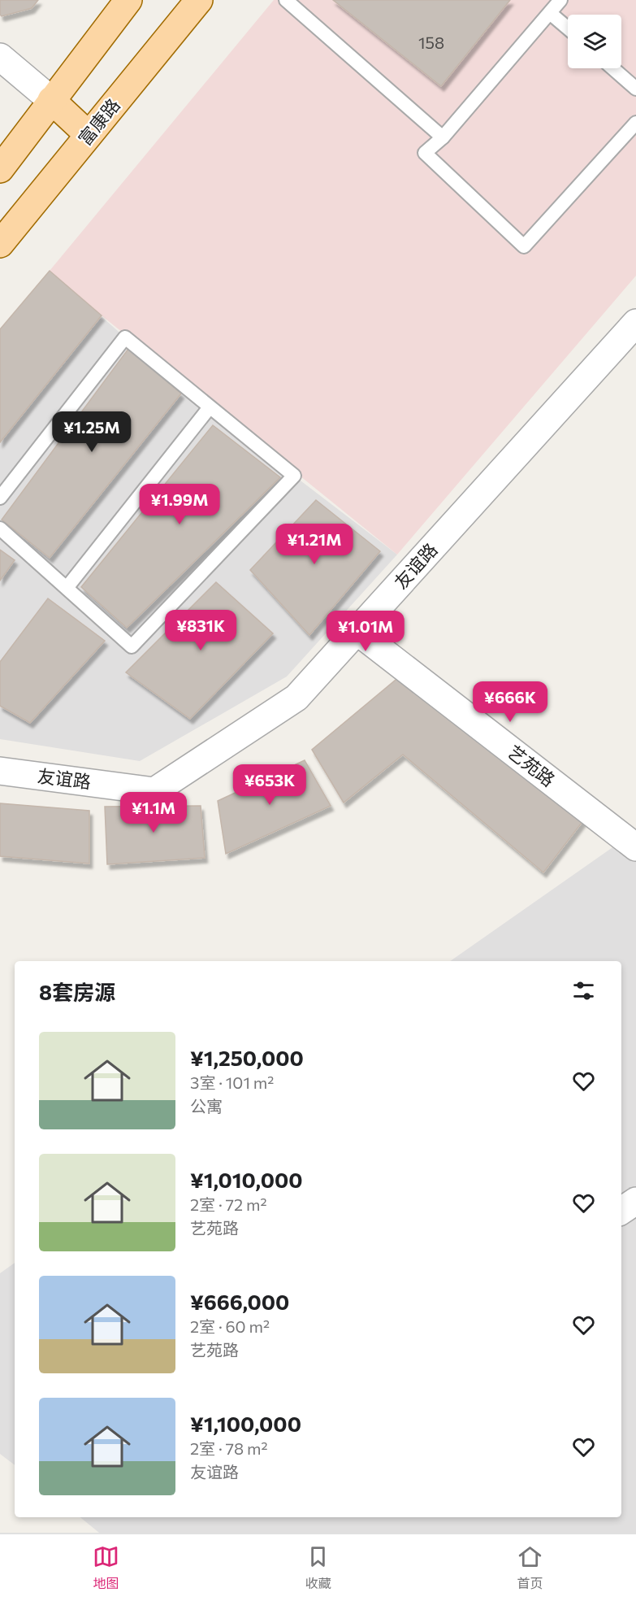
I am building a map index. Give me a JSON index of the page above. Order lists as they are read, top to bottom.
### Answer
{
  "streets": {
    "main road": ["富康路"],
    "street": ["友谊路", "艺苑路"]
  },
  "crossings": [
    ["友谊路", "艺苑路"]
  ],
  "house_numbers": ["158"],
  "page": {
    "price": [
      "¥1.25M",
      "¥1.99M",
      "¥1.21M",
      "¥831K",
      "¥1.01M",
      "¥666K",
      "¥653K",
      "¥1.1M"
    ],
    "heading": "8套房源",
    "list": [
      {
        "name": "¥1,250,000",
        "note": "3室 · 101 m² · 公寓"
      },
      {
        "name": "¥1,010,000",
        "note": "2室 · 72 m² · 艺苑路"
      },
      {
        "name": "¥666,000",
        "note": "2室 · 60 m² · 艺苑路"
      },
      {
        "name": "¥1,100,000",
        "note": "2室 · 78 m² · 友谊路"
      }
    ],
    "tabs": ["地图", "收藏", "首页"]
  }
}
